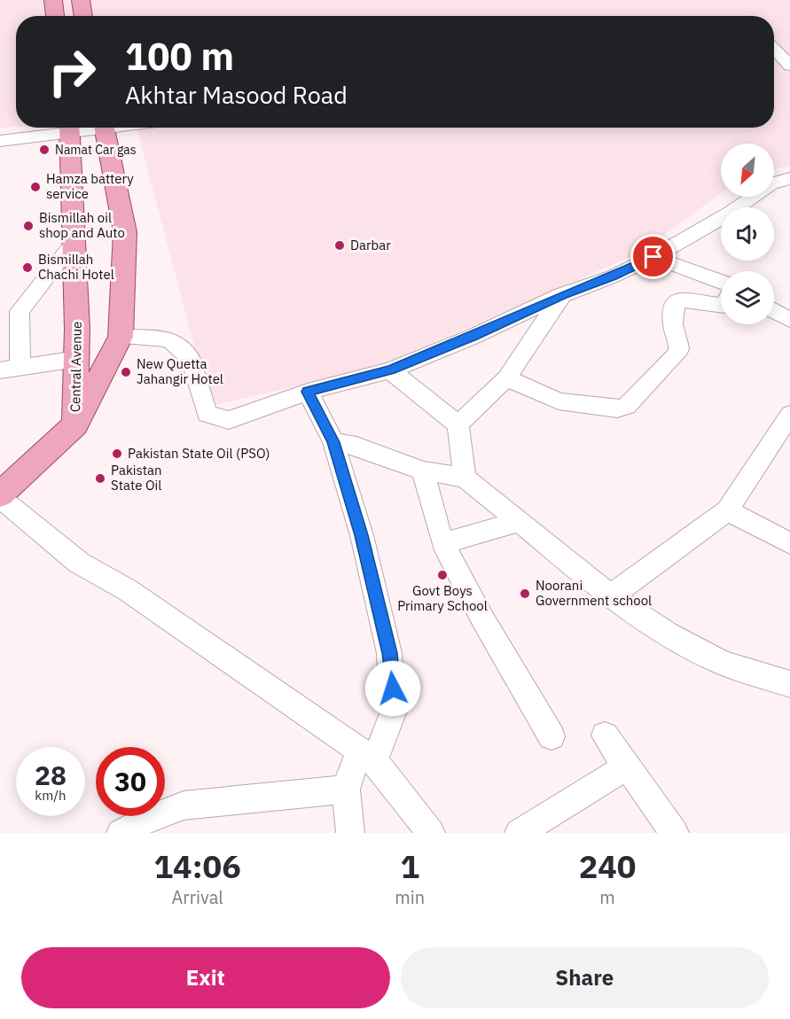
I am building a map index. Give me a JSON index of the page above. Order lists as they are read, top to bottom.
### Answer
{
  "streets": {
    "main road": ["Central Avenue"]
  },
  "places": [
    "Namat Car gas",
    "Hamza battery service",
    "Bismillah oil shop and Auto",
    "Darbar",
    "Bismillah Chachi Hotel",
    "New Quetta Jahangir Hotel",
    "Pakistan State Oil (PSO)",
    "Pakistan State Oil",
    "Govt Boys Primary School",
    "Noorani Government school"
  ],
  "north": "bottom left",
  "page": {
    "turn": ["100 m", "Akhtar Masood Road"],
    "speed": "28 km/h",
    "limit": "30",
    "eta": [
      "14:06",
      "Arrival",
      "1",
      "min",
      "240",
      "m"
    ],
    "buttons": ["Exit", "Share"]
  }
}
